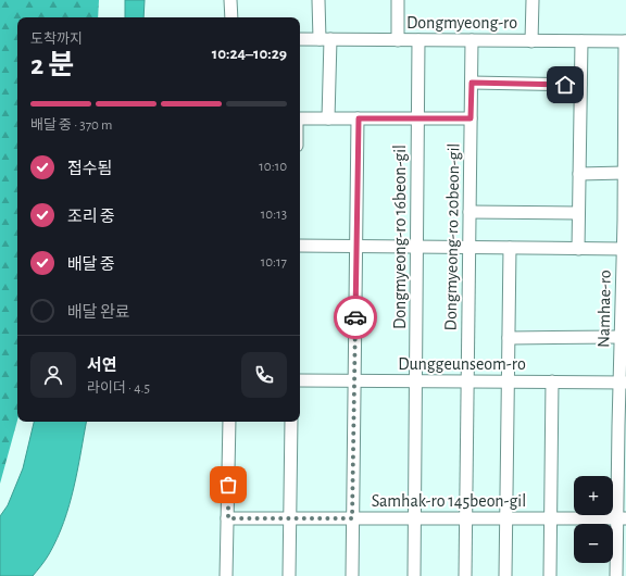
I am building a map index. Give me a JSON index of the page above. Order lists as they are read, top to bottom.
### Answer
{
  "streets": {
    "street": [
      "Dongmyeong-ro",
      "Dongmyeong-ro 16beon-gil",
      "Dongmyeong-ro 20beon-gil",
      "Namhae-ro",
      "Dunggeunseom-ro",
      "Samhak-ro 145beon-gil"
    ]
  },
  "crossings": [
    ["Dongmyeong-ro", "Dongmyeong-ro 16beon-gil"],
    ["Dongmyeong-ro", "Dongmyeong-ro 20beon-gil"],
    ["Dongmyeong-ro", "Namhae-ro"],
    ["Dongmyeong-ro 16beon-gil", "Dunggeunseom-ro"],
    ["Dongmyeong-ro 16beon-gil", "Samhak-ro 145beon-gil"],
    ["Dongmyeong-ro 20beon-gil", "Dunggeunseom-ro"],
    ["Dongmyeong-ro 20beon-gil", "Samhak-ro 145beon-gil"],
    ["Namhae-ro", "Dunggeunseom-ro"],
    ["Namhae-ro", "Samhak-ro 145beon-gil"]
  ],
  "page": {
    "heading": ["2 분", "도착까지", "10:24–10:29"],
    "panel": ["서연", "라이더 · 4.5"],
    "bar": "배달 중 · 370 m",
    "list": [
      ["접수됨", "10:10"],
      ["조리 중", "10:13"],
      ["배달 중", "10:17"],
      "배달 완료"
    ],
    "map_buttons": ["+", "−"]
  }
}
